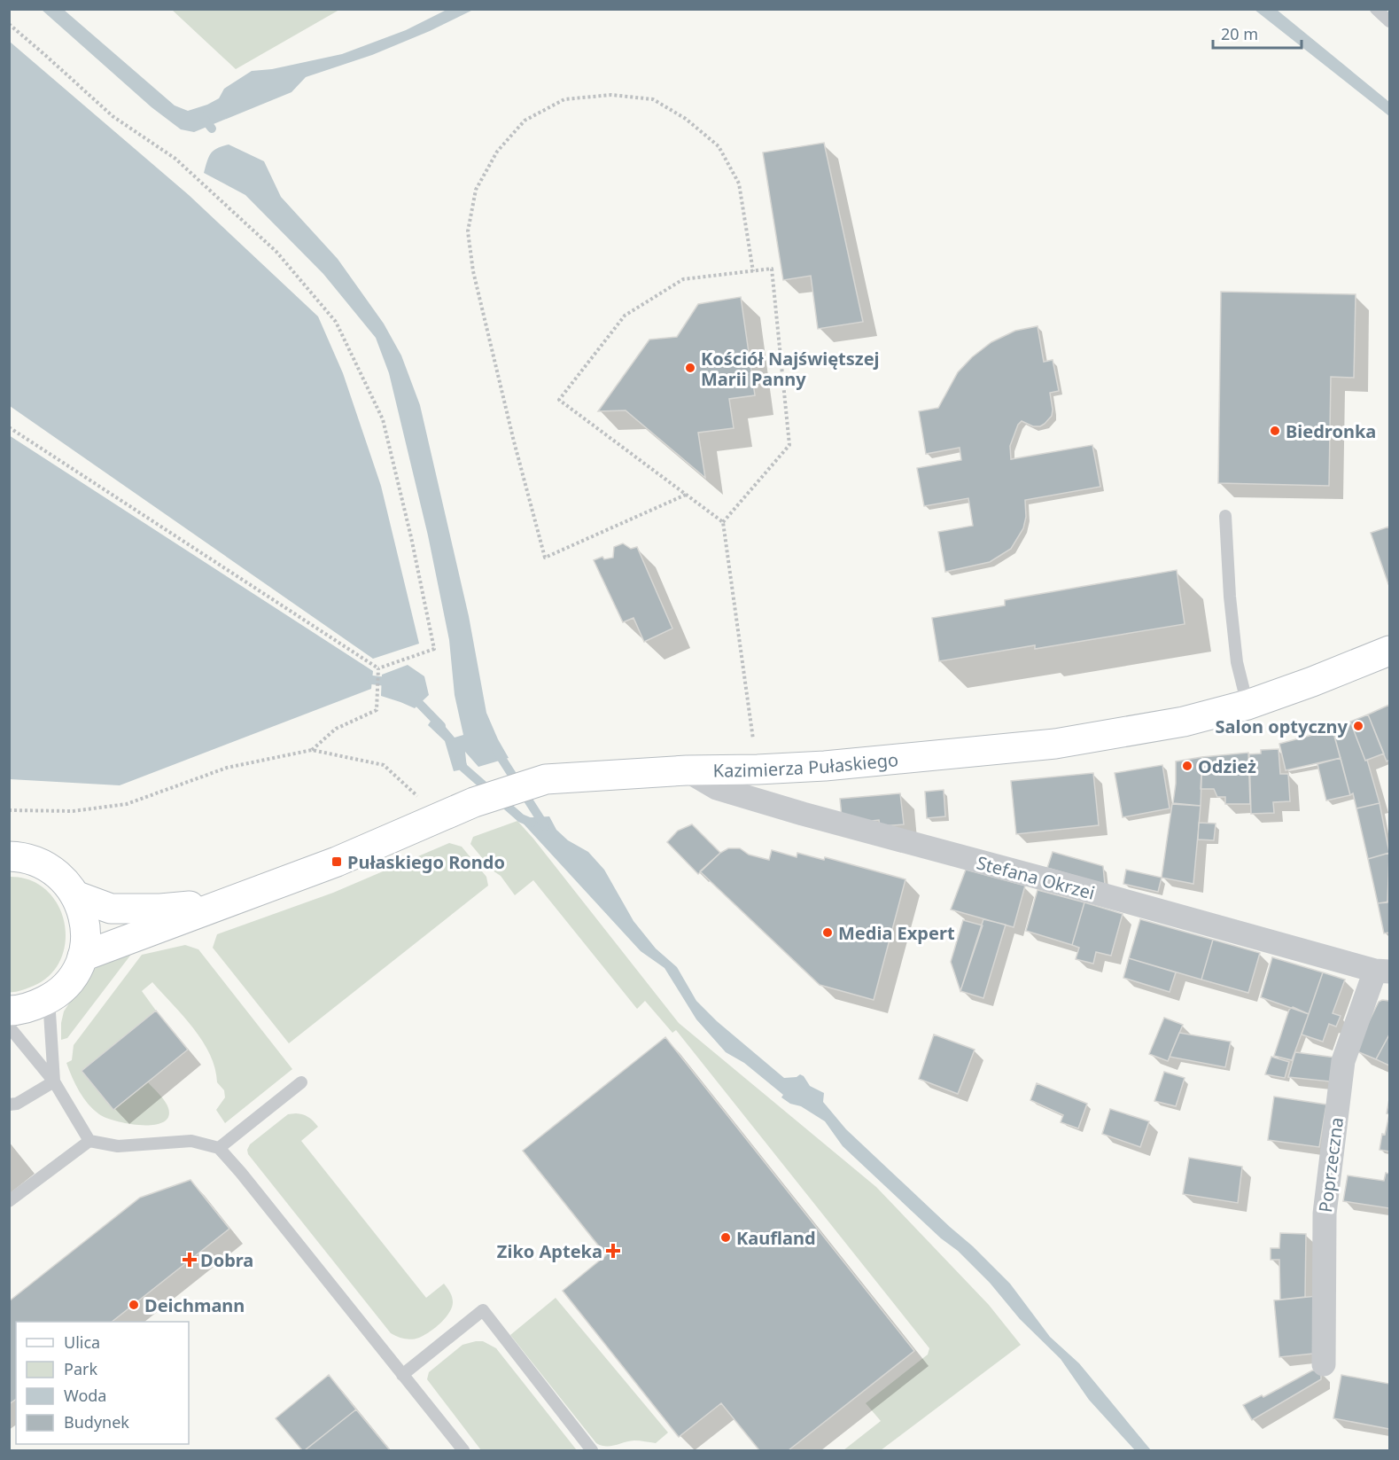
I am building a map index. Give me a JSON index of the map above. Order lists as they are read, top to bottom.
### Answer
{
  "streets": {
    "main road": ["Kazimierza Pułaskiego"],
    "street": ["Stefana Okrzei", "Poprzeczna"]
  },
  "crossings": [
    ["Kazimierza Pułaskiego", "Stefana Okrzei"],
    ["Stefana Okrzei", "Poprzeczna"]
  ],
  "places": {
    "other": [
      "Kościół Najświętszej Marii Panny",
      "Biedronka",
      "Salon optyczny",
      "Odzież",
      "Media Expert",
      "Kaufland",
      "Deichmann"
    ],
    "transit": ["Pułaskiego Rondo"],
    "health": ["Ziko Apteka", "Dobra"]
  },
  "legend": [
    "Ulica",
    "Park",
    "Woda",
    "Budynek"
  ],
  "scale_bar": "20 m"
}
